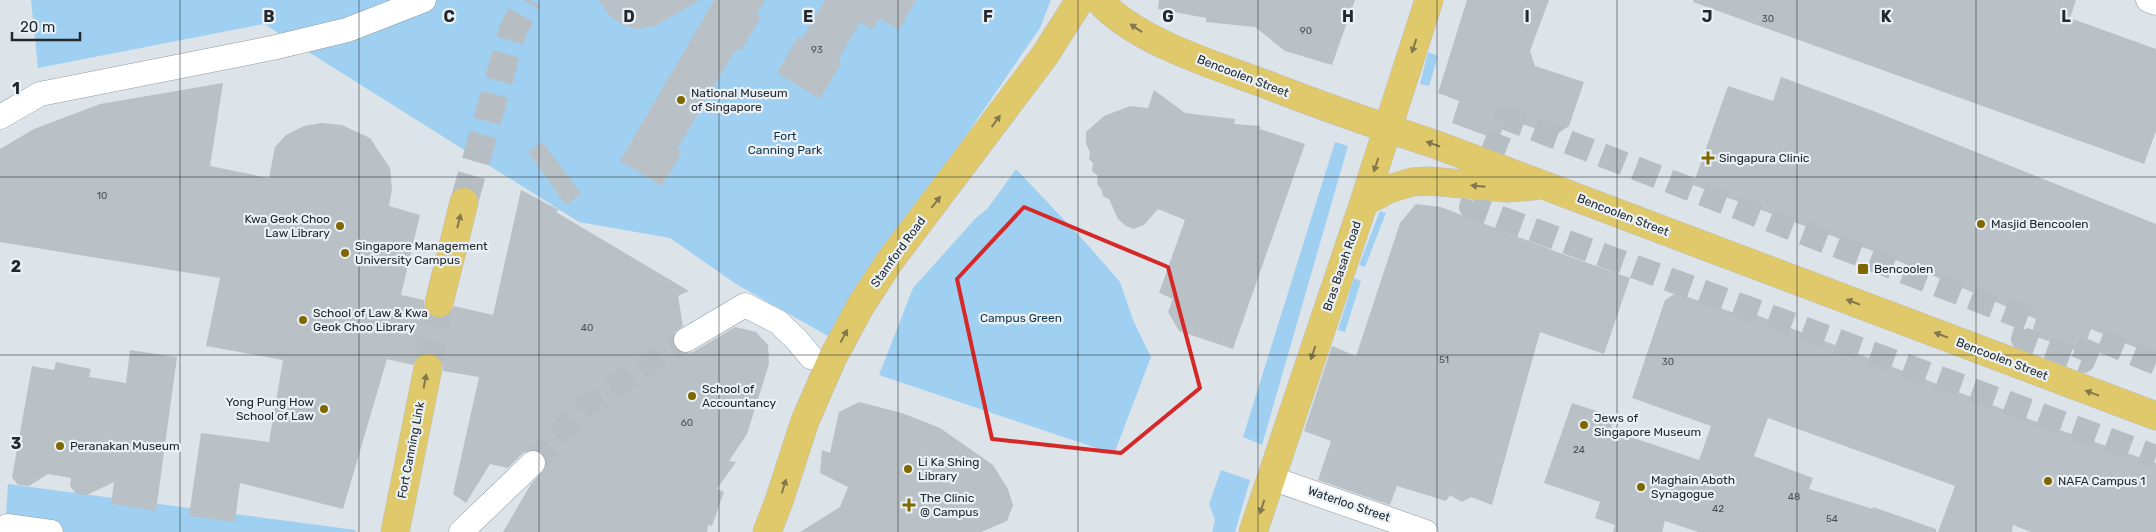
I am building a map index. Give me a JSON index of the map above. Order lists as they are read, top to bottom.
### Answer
{
  "streets": {
    "main road": [
      "Bencoolen Street",
      "Stamford Road",
      "Bras Basah Road",
      "Fort Canning Link"
    ],
    "street": ["Waterloo Street"]
  },
  "crossings": [
    ["Bencoolen Street", "Bras Basah Road"],
    ["Bras Basah Road", "Waterloo Street"]
  ],
  "one_way": [
    "Bencoolen Street",
    "Stamford Road",
    "Bras Basah Road",
    "Fort Canning Link"
  ],
  "parks": ["Fort Canning Park", "Campus Green"],
  "places": {
    "other": [
      "National Museum of Singapore",
      "Masjid Bencoolen",
      "Kwa Geok Choo Law Library",
      "Singapore Management University Campus",
      "School of Law & Kwa Geok Choo Library",
      "School of Accountancy",
      "Yong Pung How School of Law",
      "Jews of Singapore Museum",
      "Peranakan Museum",
      "Li Ka Shing Library",
      "NAFA Campus 1",
      "Maghain Aboth Synagogue"
    ],
    "health": ["Singapura Clinic", "The Clinic @ Campus"],
    "transit": ["Bencoolen"]
  },
  "house_numbers": [
    "30",
    "90",
    "93",
    "10",
    "40",
    "51",
    "30",
    "60",
    "24",
    "48",
    "42",
    "54"
  ],
  "scale_bar": "20 m",
  "grid": {
    "columns": [
      "B",
      "C",
      "D",
      "E",
      "F",
      "G",
      "H",
      "I",
      "J",
      "K",
      "L"
    ],
    "rows": ["1", "2", "3"]
  }
}
